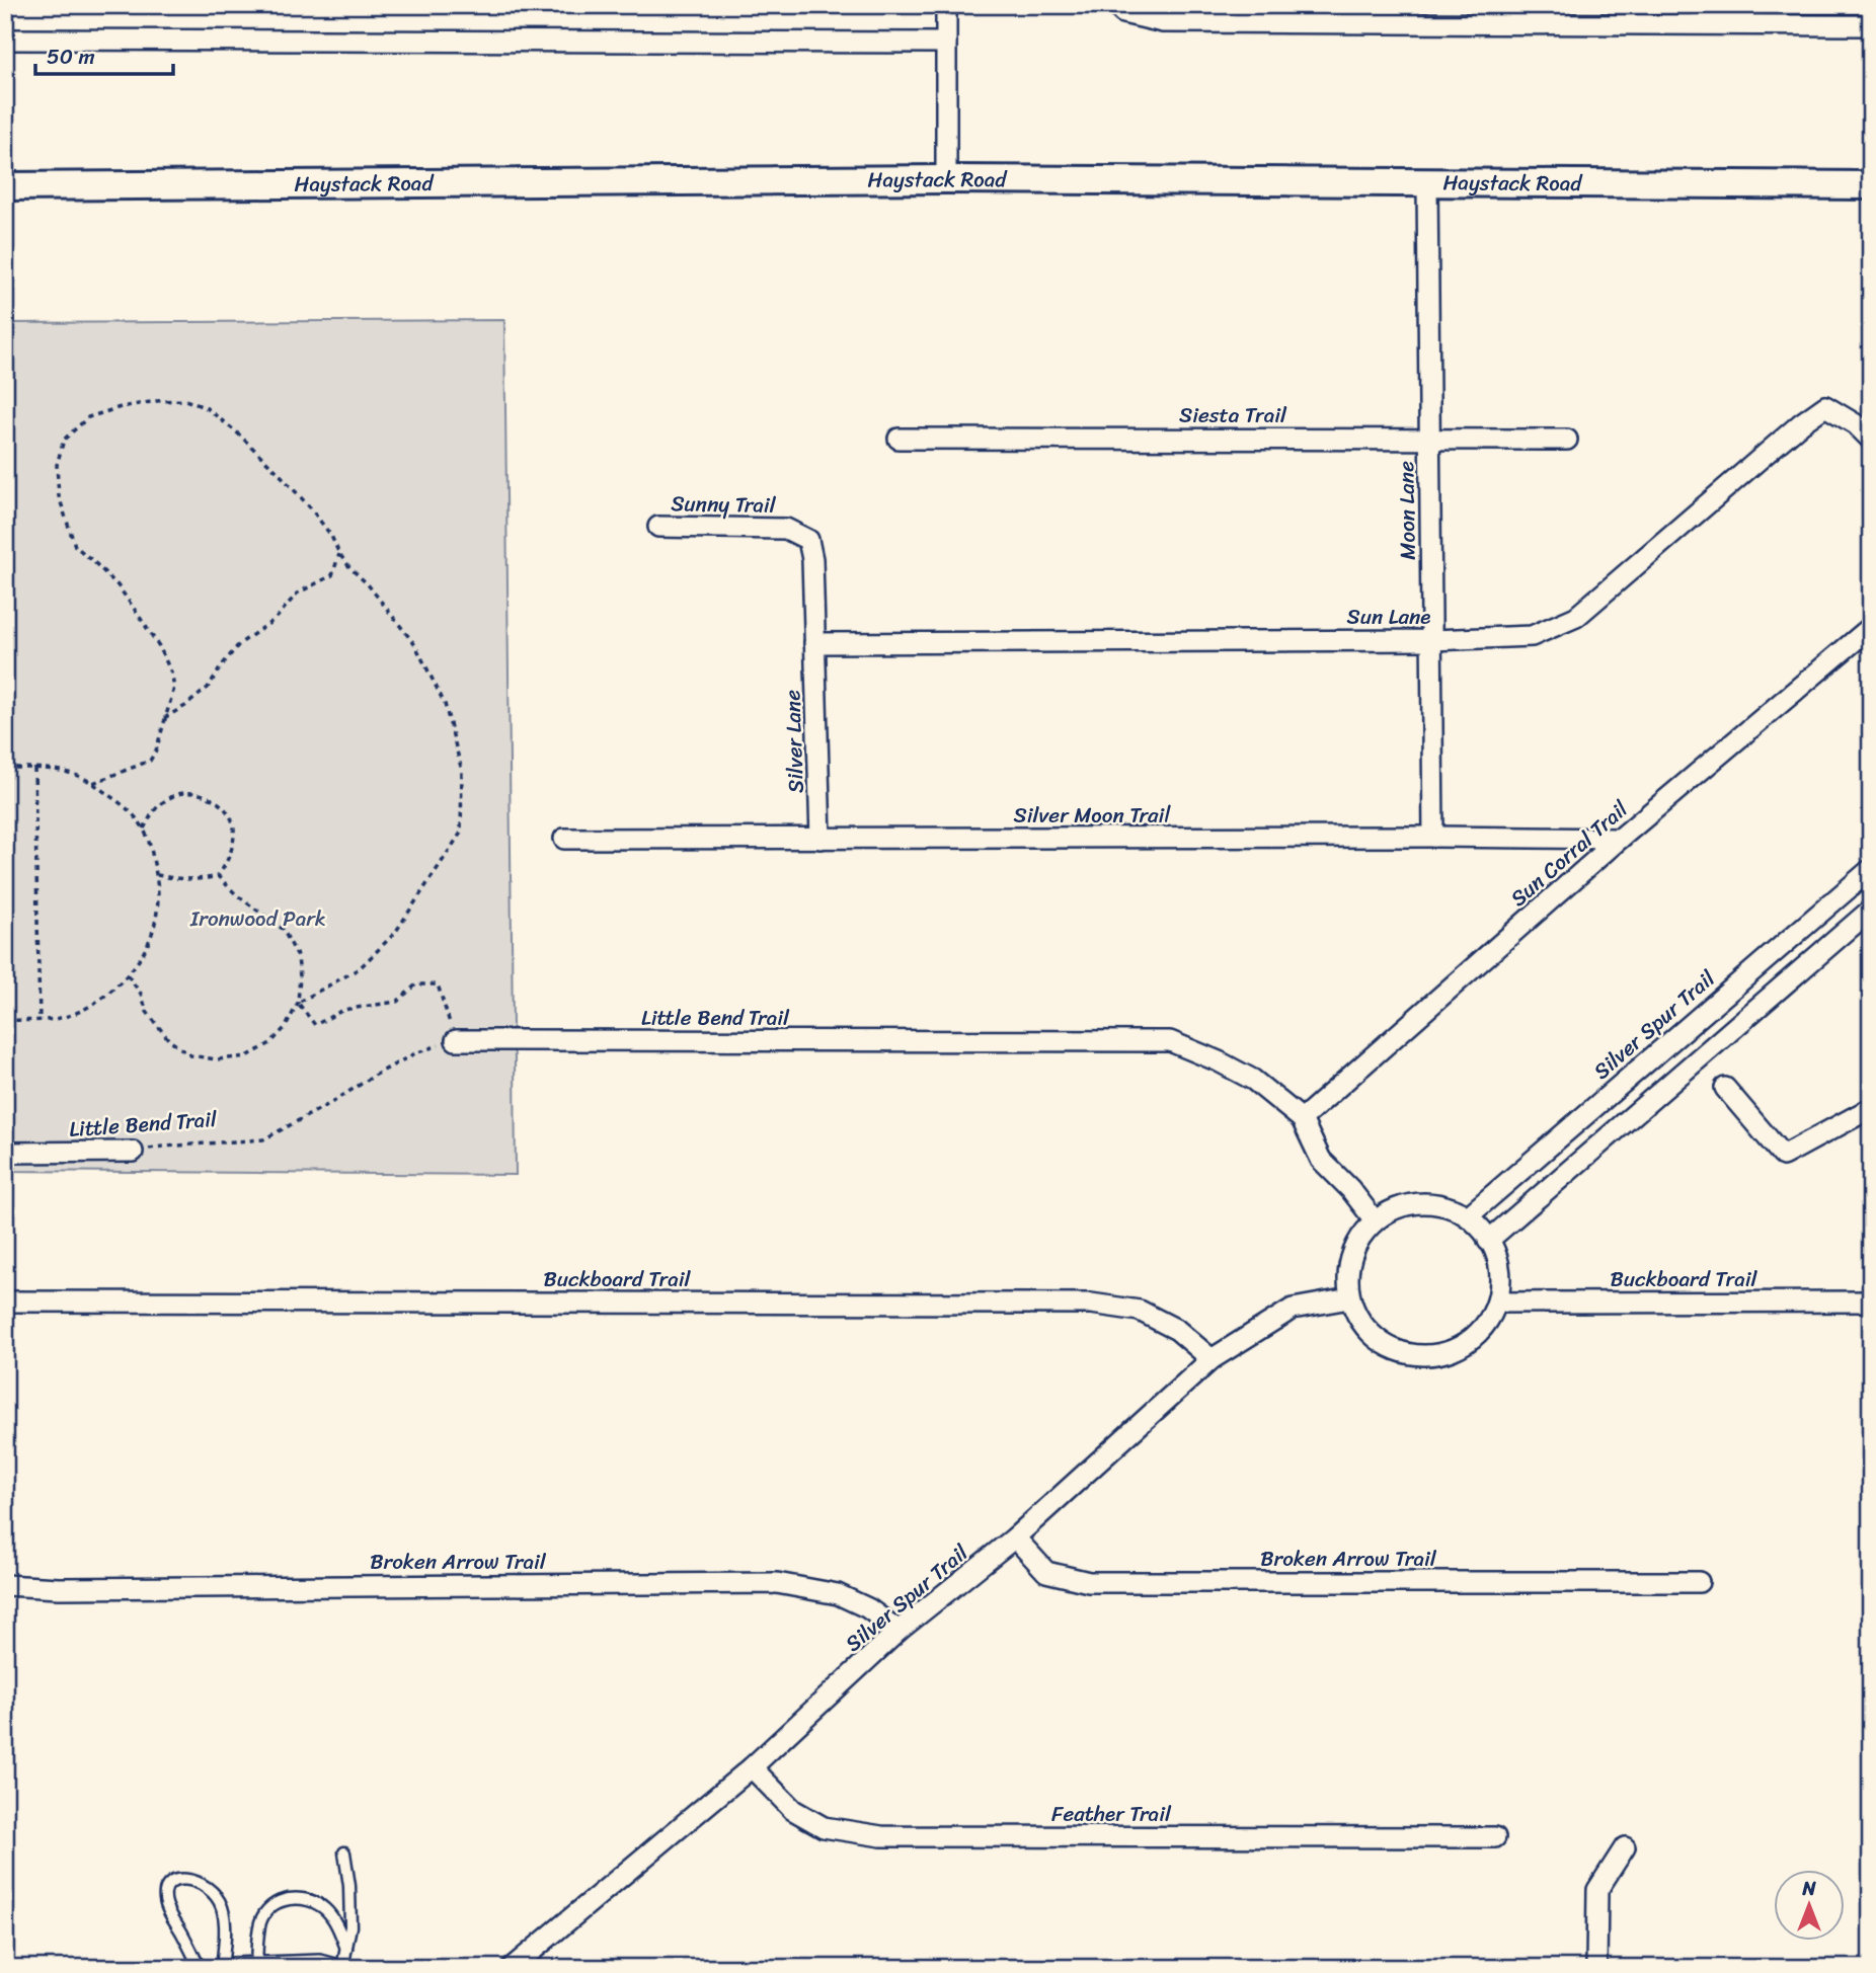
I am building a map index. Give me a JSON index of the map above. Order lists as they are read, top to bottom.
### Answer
{
  "streets": {
    "street": [
      "Haystack Road",
      "Siesta Trail",
      "Sunny Trail",
      "Moon Lane",
      "Sun Lane",
      "Silver Lane",
      "Silver Moon Trail",
      "Sun Corral Trail",
      "Little Bend Trail",
      "Silver Spur Trail",
      "Buckboard Trail",
      "Broken Arrow Trail",
      "Feather Trail"
    ]
  },
  "crossings": [
    ["Haystack Road", "Moon Lane"],
    ["Siesta Trail", "Moon Lane"],
    ["Sunny Trail", "Sun Lane"],
    ["Sunny Trail", "Silver Lane"],
    ["Moon Lane", "Sun Lane"],
    ["Moon Lane", "Silver Moon Trail"],
    ["Sun Lane", "Silver Lane"],
    ["Silver Lane", "Silver Moon Trail"],
    ["Silver Moon Trail", "Sun Corral Trail"],
    ["Sun Corral Trail", "Little Bend Trail"],
    ["Little Bend Trail", "Silver Spur Trail"],
    ["Little Bend Trail", "Buckboard Trail"],
    ["Silver Spur Trail", "Buckboard Trail"],
    ["Silver Spur Trail", "Broken Arrow Trail"],
    ["Silver Spur Trail", "Feather Trail"]
  ],
  "parks": ["Ironwood Park"],
  "scale_bar": "50 m",
  "north": "top"
}
